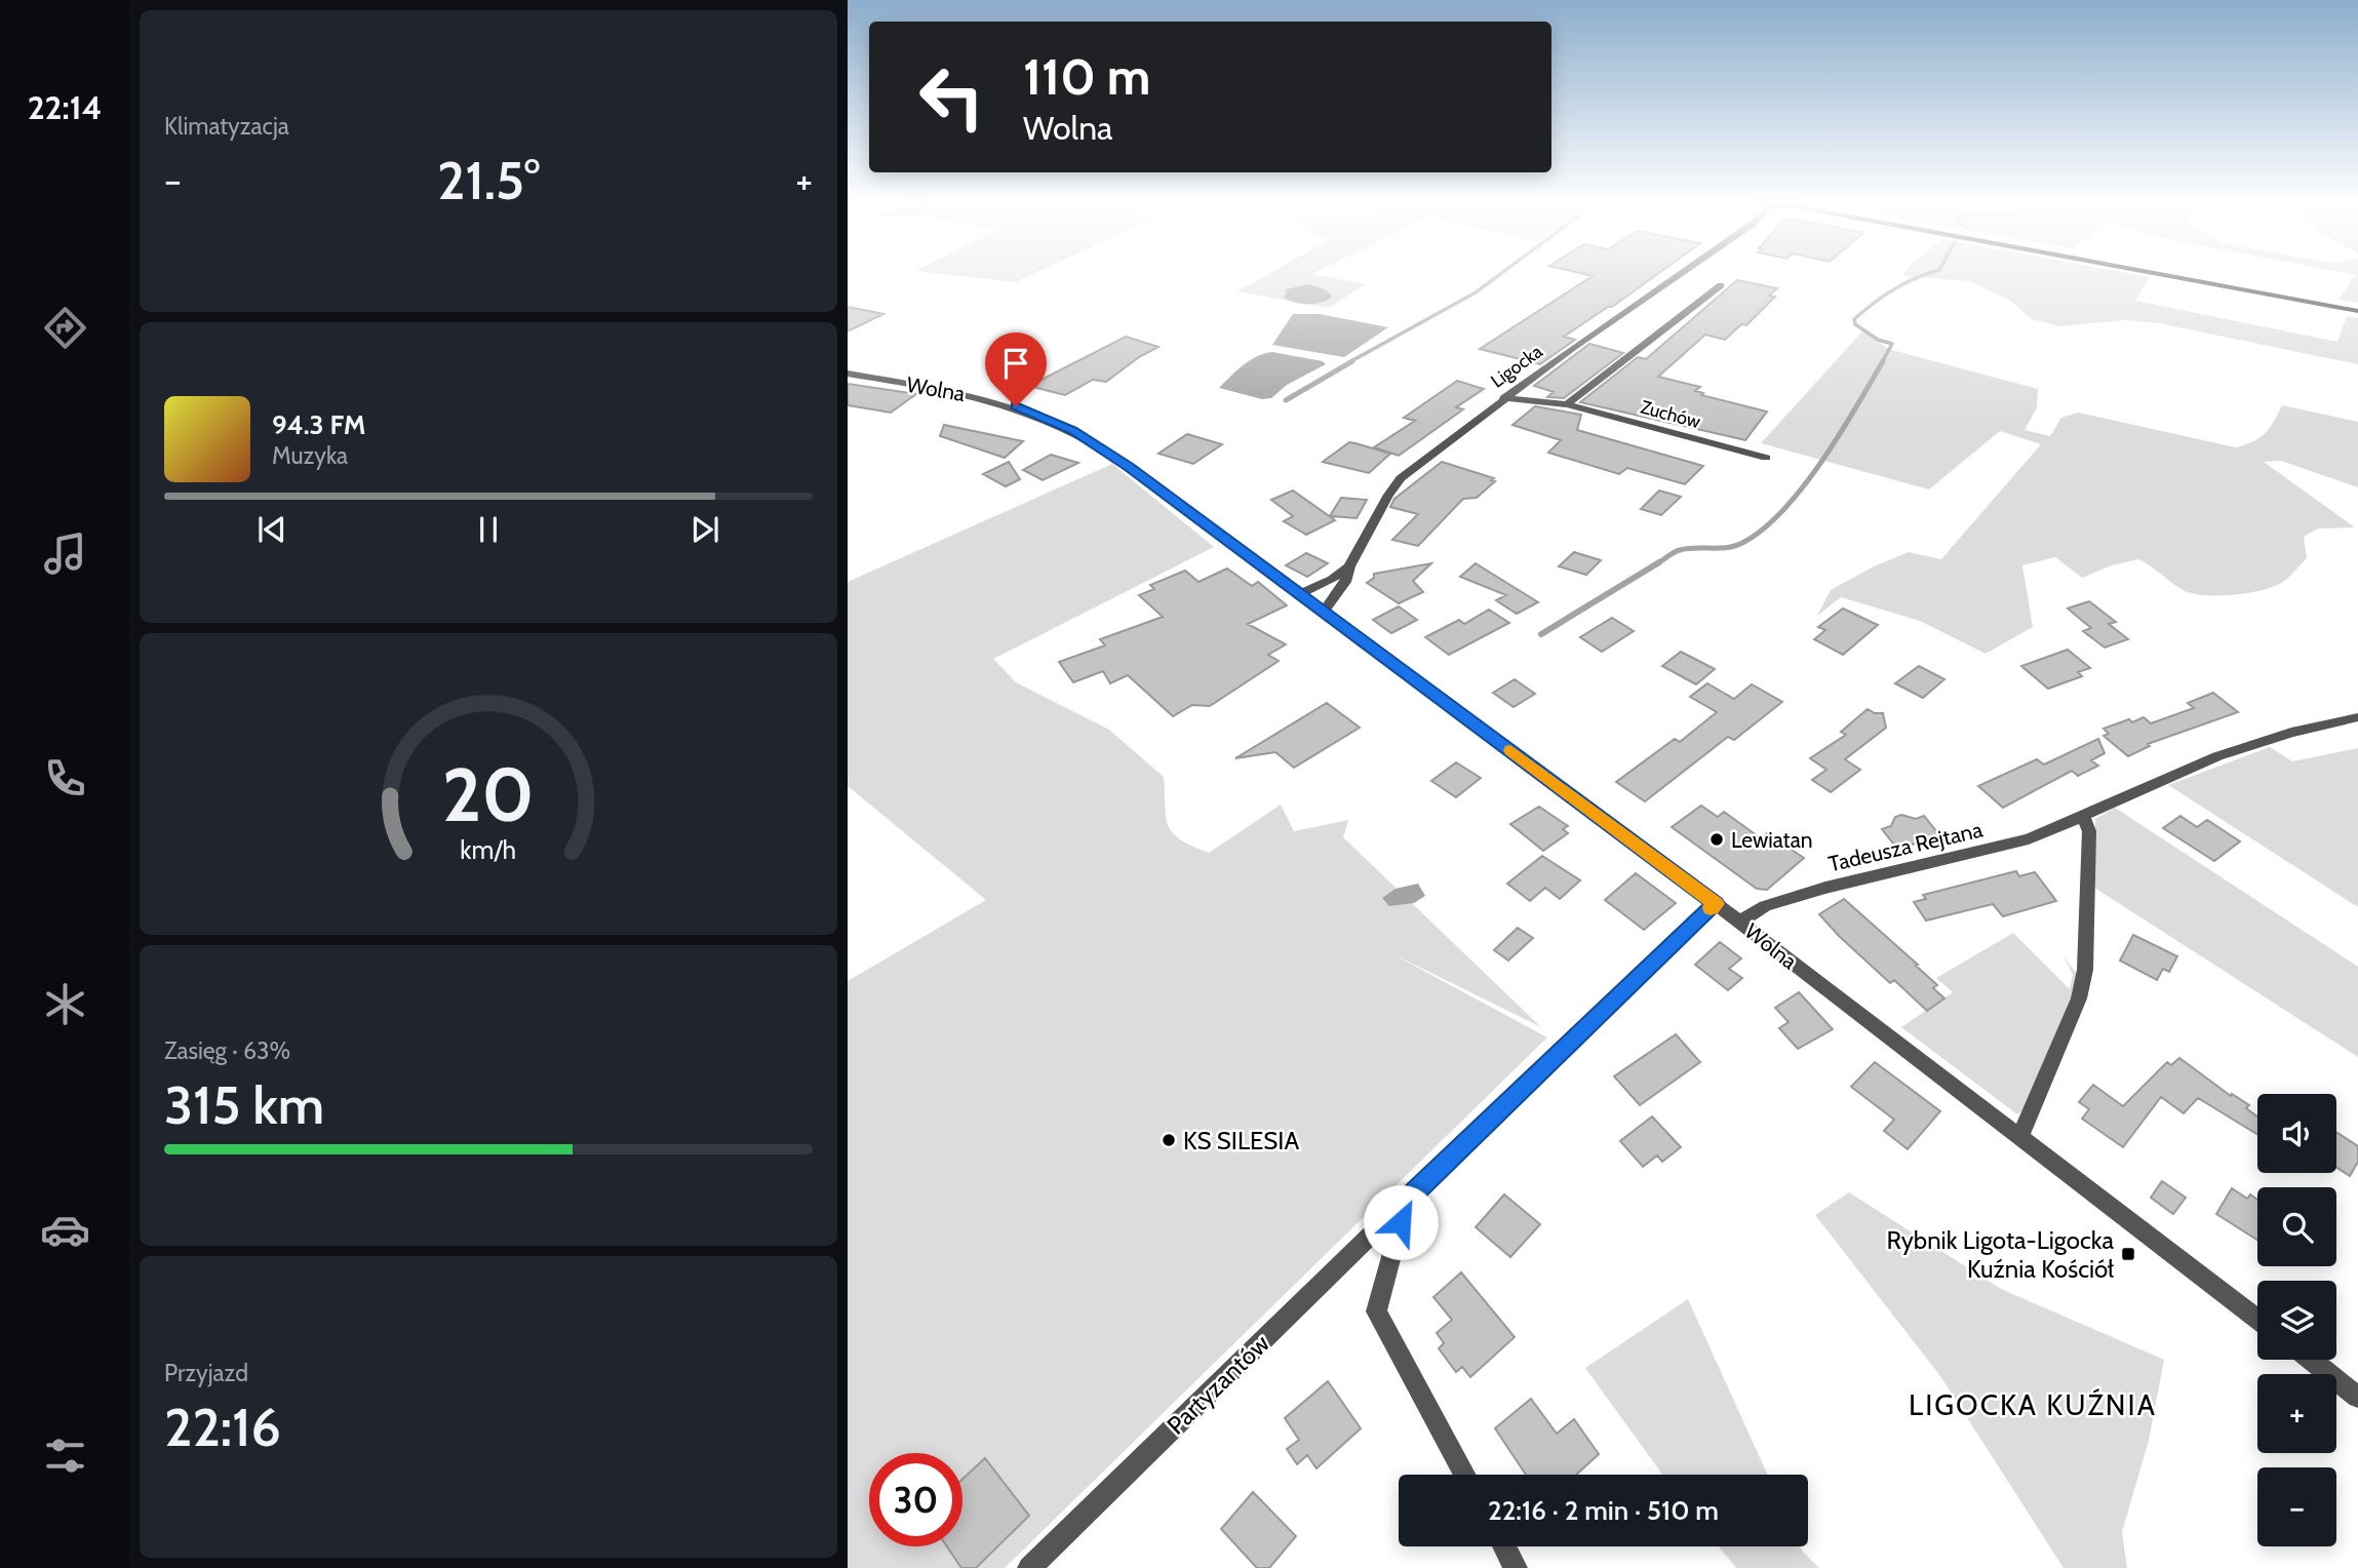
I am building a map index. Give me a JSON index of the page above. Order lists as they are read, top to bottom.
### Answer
{
  "streets": {
    "street": [
      "Ligocka",
      "Wolna",
      "Zuchów",
      "Tadeusza Rejtana",
      "Partyzantów"
    ]
  },
  "crossings": [
    ["Ligocka", "Wolna"],
    ["Ligocka", "Zuchów"],
    ["Wolna", "Tadeusza Rejtana"],
    ["Wolna", "Partyzantów"]
  ],
  "districts": ["LIGOCKA KUŹNIA"],
  "places": {
    "other": ["Lewiatan", "KS SILESIA"],
    "transit": ["Rybnik Ligota-Ligocka Kuźnia Kościół"]
  },
  "page": {
    "tabs": "22:14",
    "tile": [
      "Klimatyzacja",
      ["Zasięg · 63%", "315 km"],
      ["Przyjazd", "22:16"]
    ],
    "turn": ["110 m", "Wolna"],
    "heat": ["−", "21.5°", "+"],
    "song": ["94.3 FM", "Muzyka"],
    "map_buttons": ["+", "−"],
    "limit": "30",
    "trip": "22:16 · 2 min · 510 m",
    "gauge": ["20", "km/h"]
  }
}
